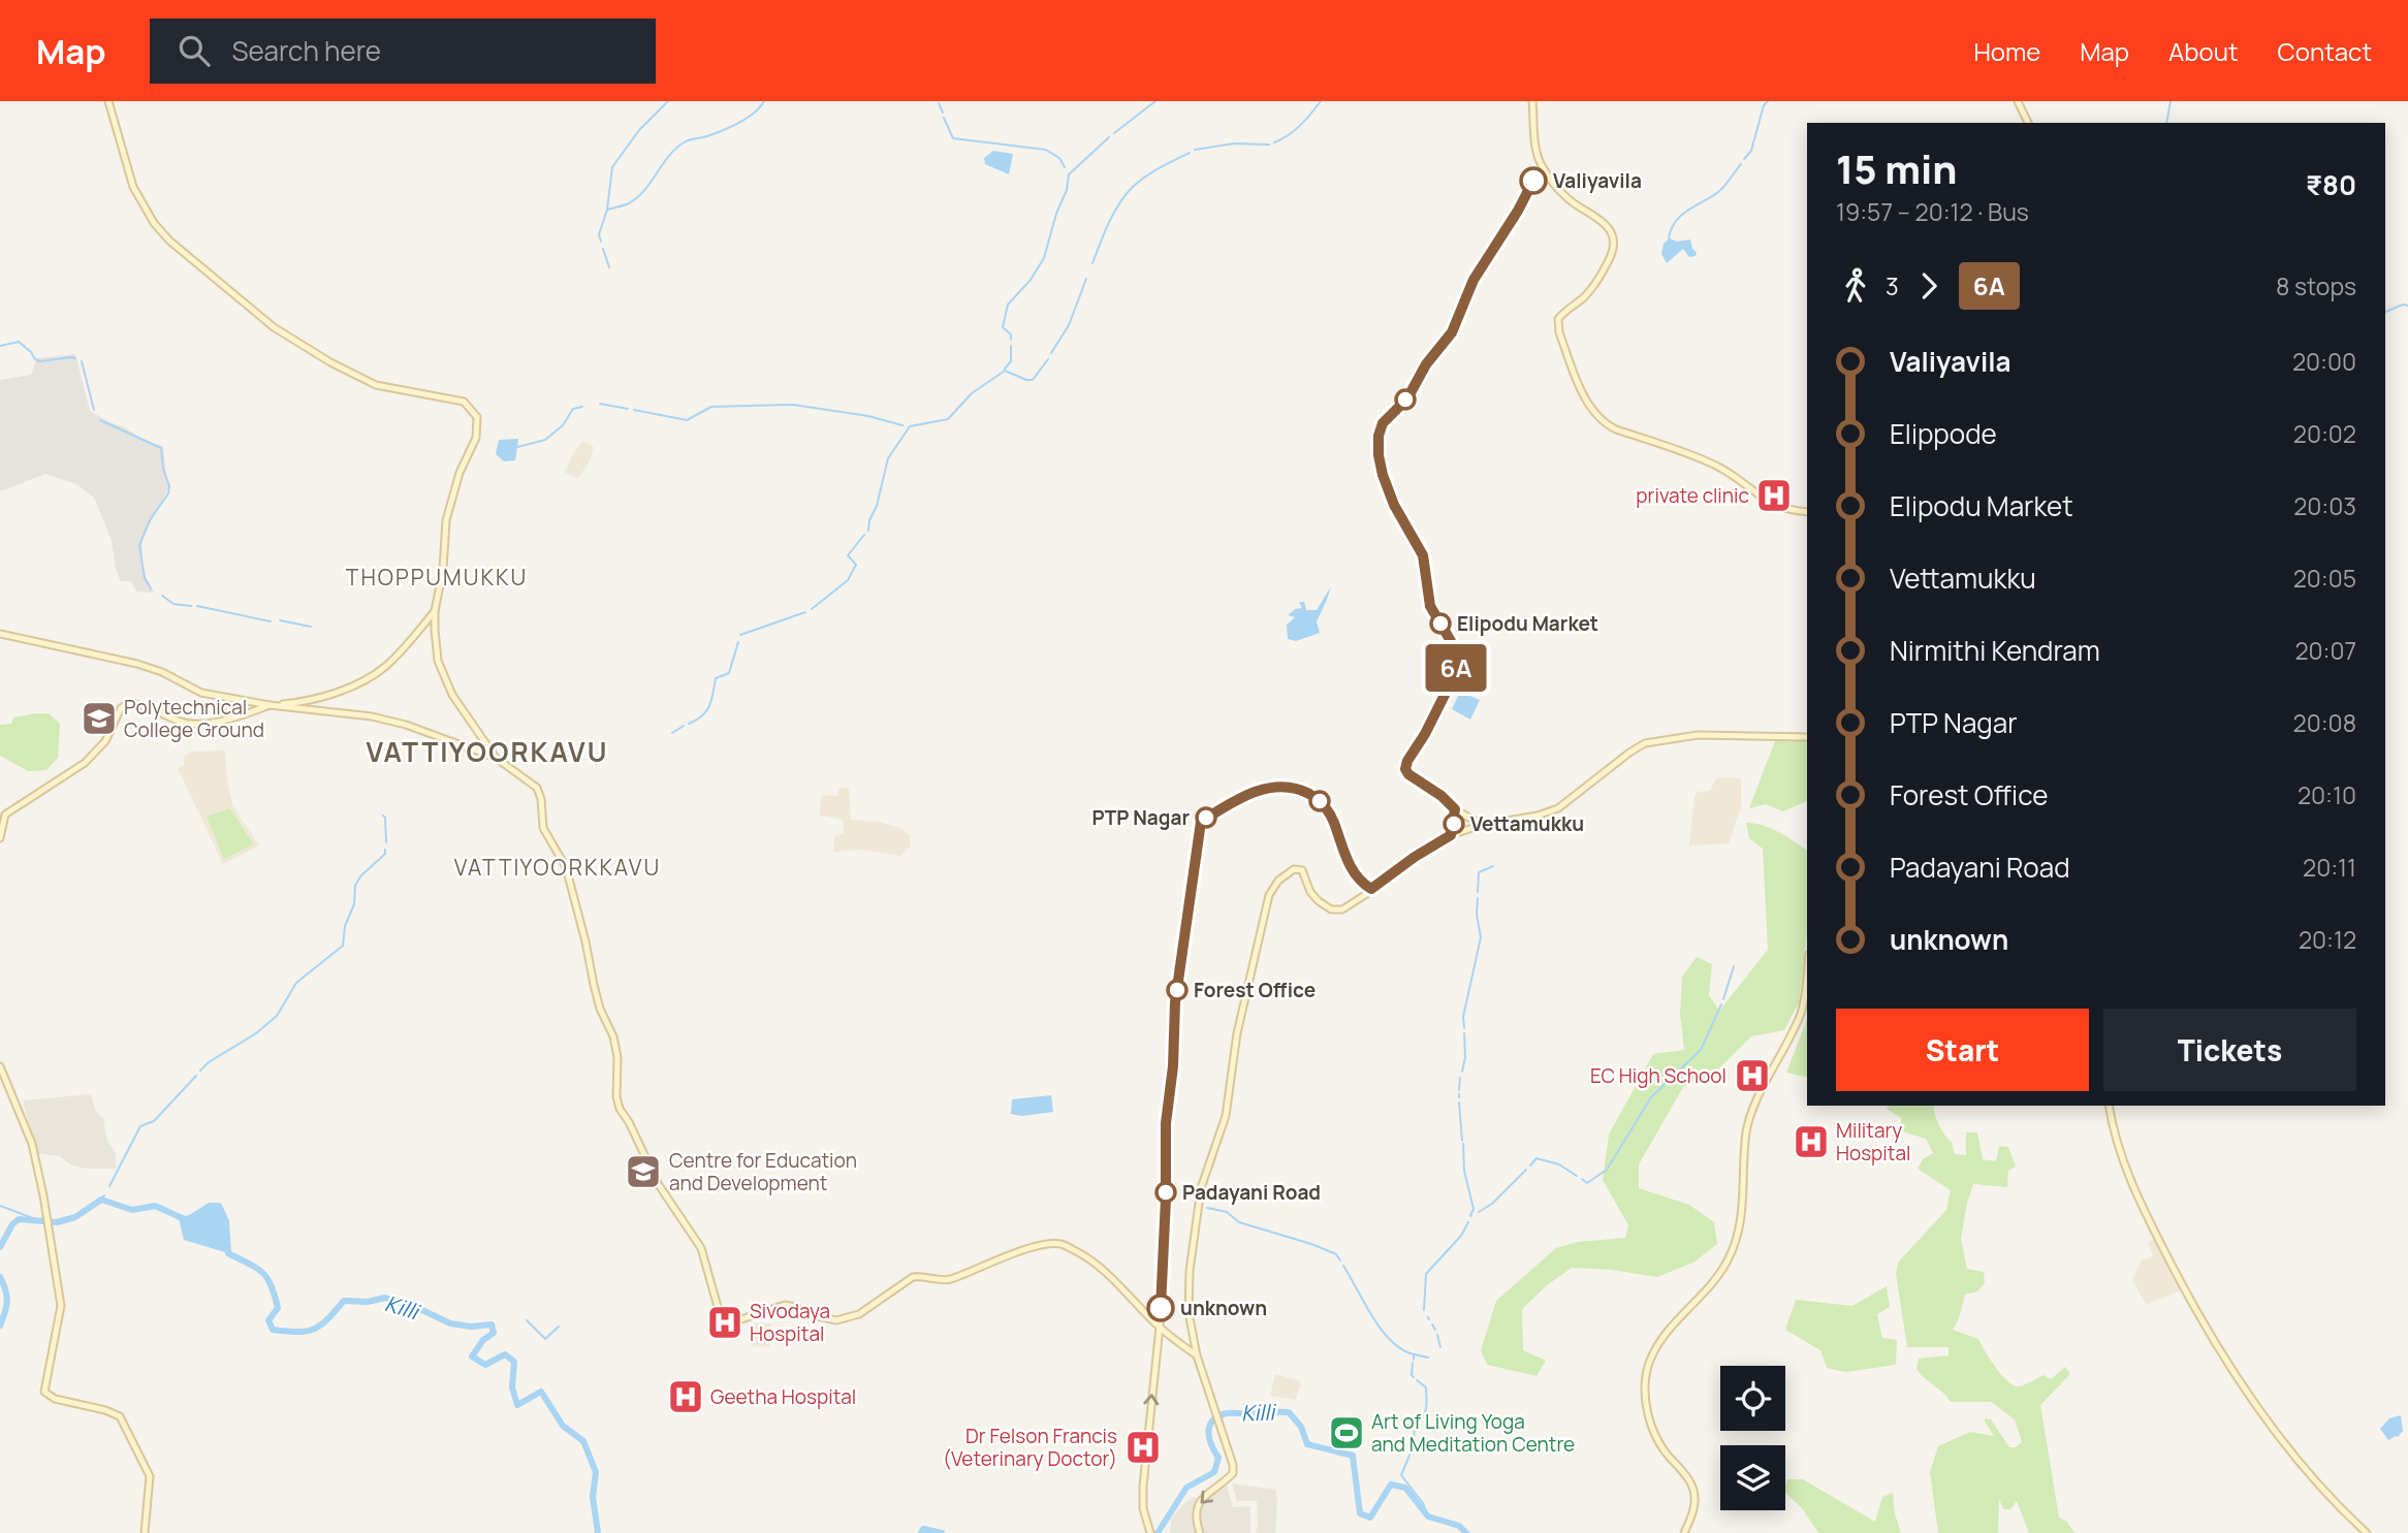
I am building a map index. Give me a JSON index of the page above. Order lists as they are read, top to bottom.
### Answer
{
  "districts": ["THOPPUMUKKU", "VATTIYOORKAVU", "VATTIYOORKKAVU"],
  "water": ["Killi"],
  "places": {
    "other": [
      "Valiyavila",
      "Elipodu Market",
      "PTP Nagar",
      "Vettamukku",
      "Forest Office",
      "Padayani Road",
      "unknown"
    ],
    "hospital": [
      "private clinic",
      "EC High School",
      "Military Hospital",
      "Sivodaya Hospital",
      "Geetha Hospital",
      "Dr Felson Francis (Veterinary Doctor)"
    ],
    "school or university": ["Polytechnical College Ground", "Centre for Education and Development"],
    "sports": ["Art of Living Yoga and Meditation Centre"]
  },
  "lines": ["bus line 6A"],
  "page": {
    "header": "Map",
    "search": "Search here",
    "nav": [
      "Home",
      "Map",
      "About",
      "Contact"
    ],
    "on_map": "6A",
    "heading": ["15 min", "19:57 – 20:12 · Bus", "₹80"],
    "legs": ["3", "6A", "8 stops"],
    "list": [
      {
        "name": "Valiyavila",
        "value": "20:00"
      },
      {
        "name": "Elippode",
        "value": "20:02"
      },
      {
        "name": "Elipodu Market",
        "value": "20:03"
      },
      {
        "name": "Vettamukku",
        "value": "20:05"
      },
      {
        "name": "Nirmithi Kendram",
        "value": "20:07"
      },
      {
        "name": "PTP Nagar",
        "value": "20:08"
      },
      {
        "name": "Forest Office",
        "value": "20:10"
      },
      {
        "name": "Padayani Road",
        "value": "20:11"
      },
      {
        "name": "unknown",
        "value": "20:12"
      }
    ],
    "buttons": ["Start", "Tickets"]
  }
}
